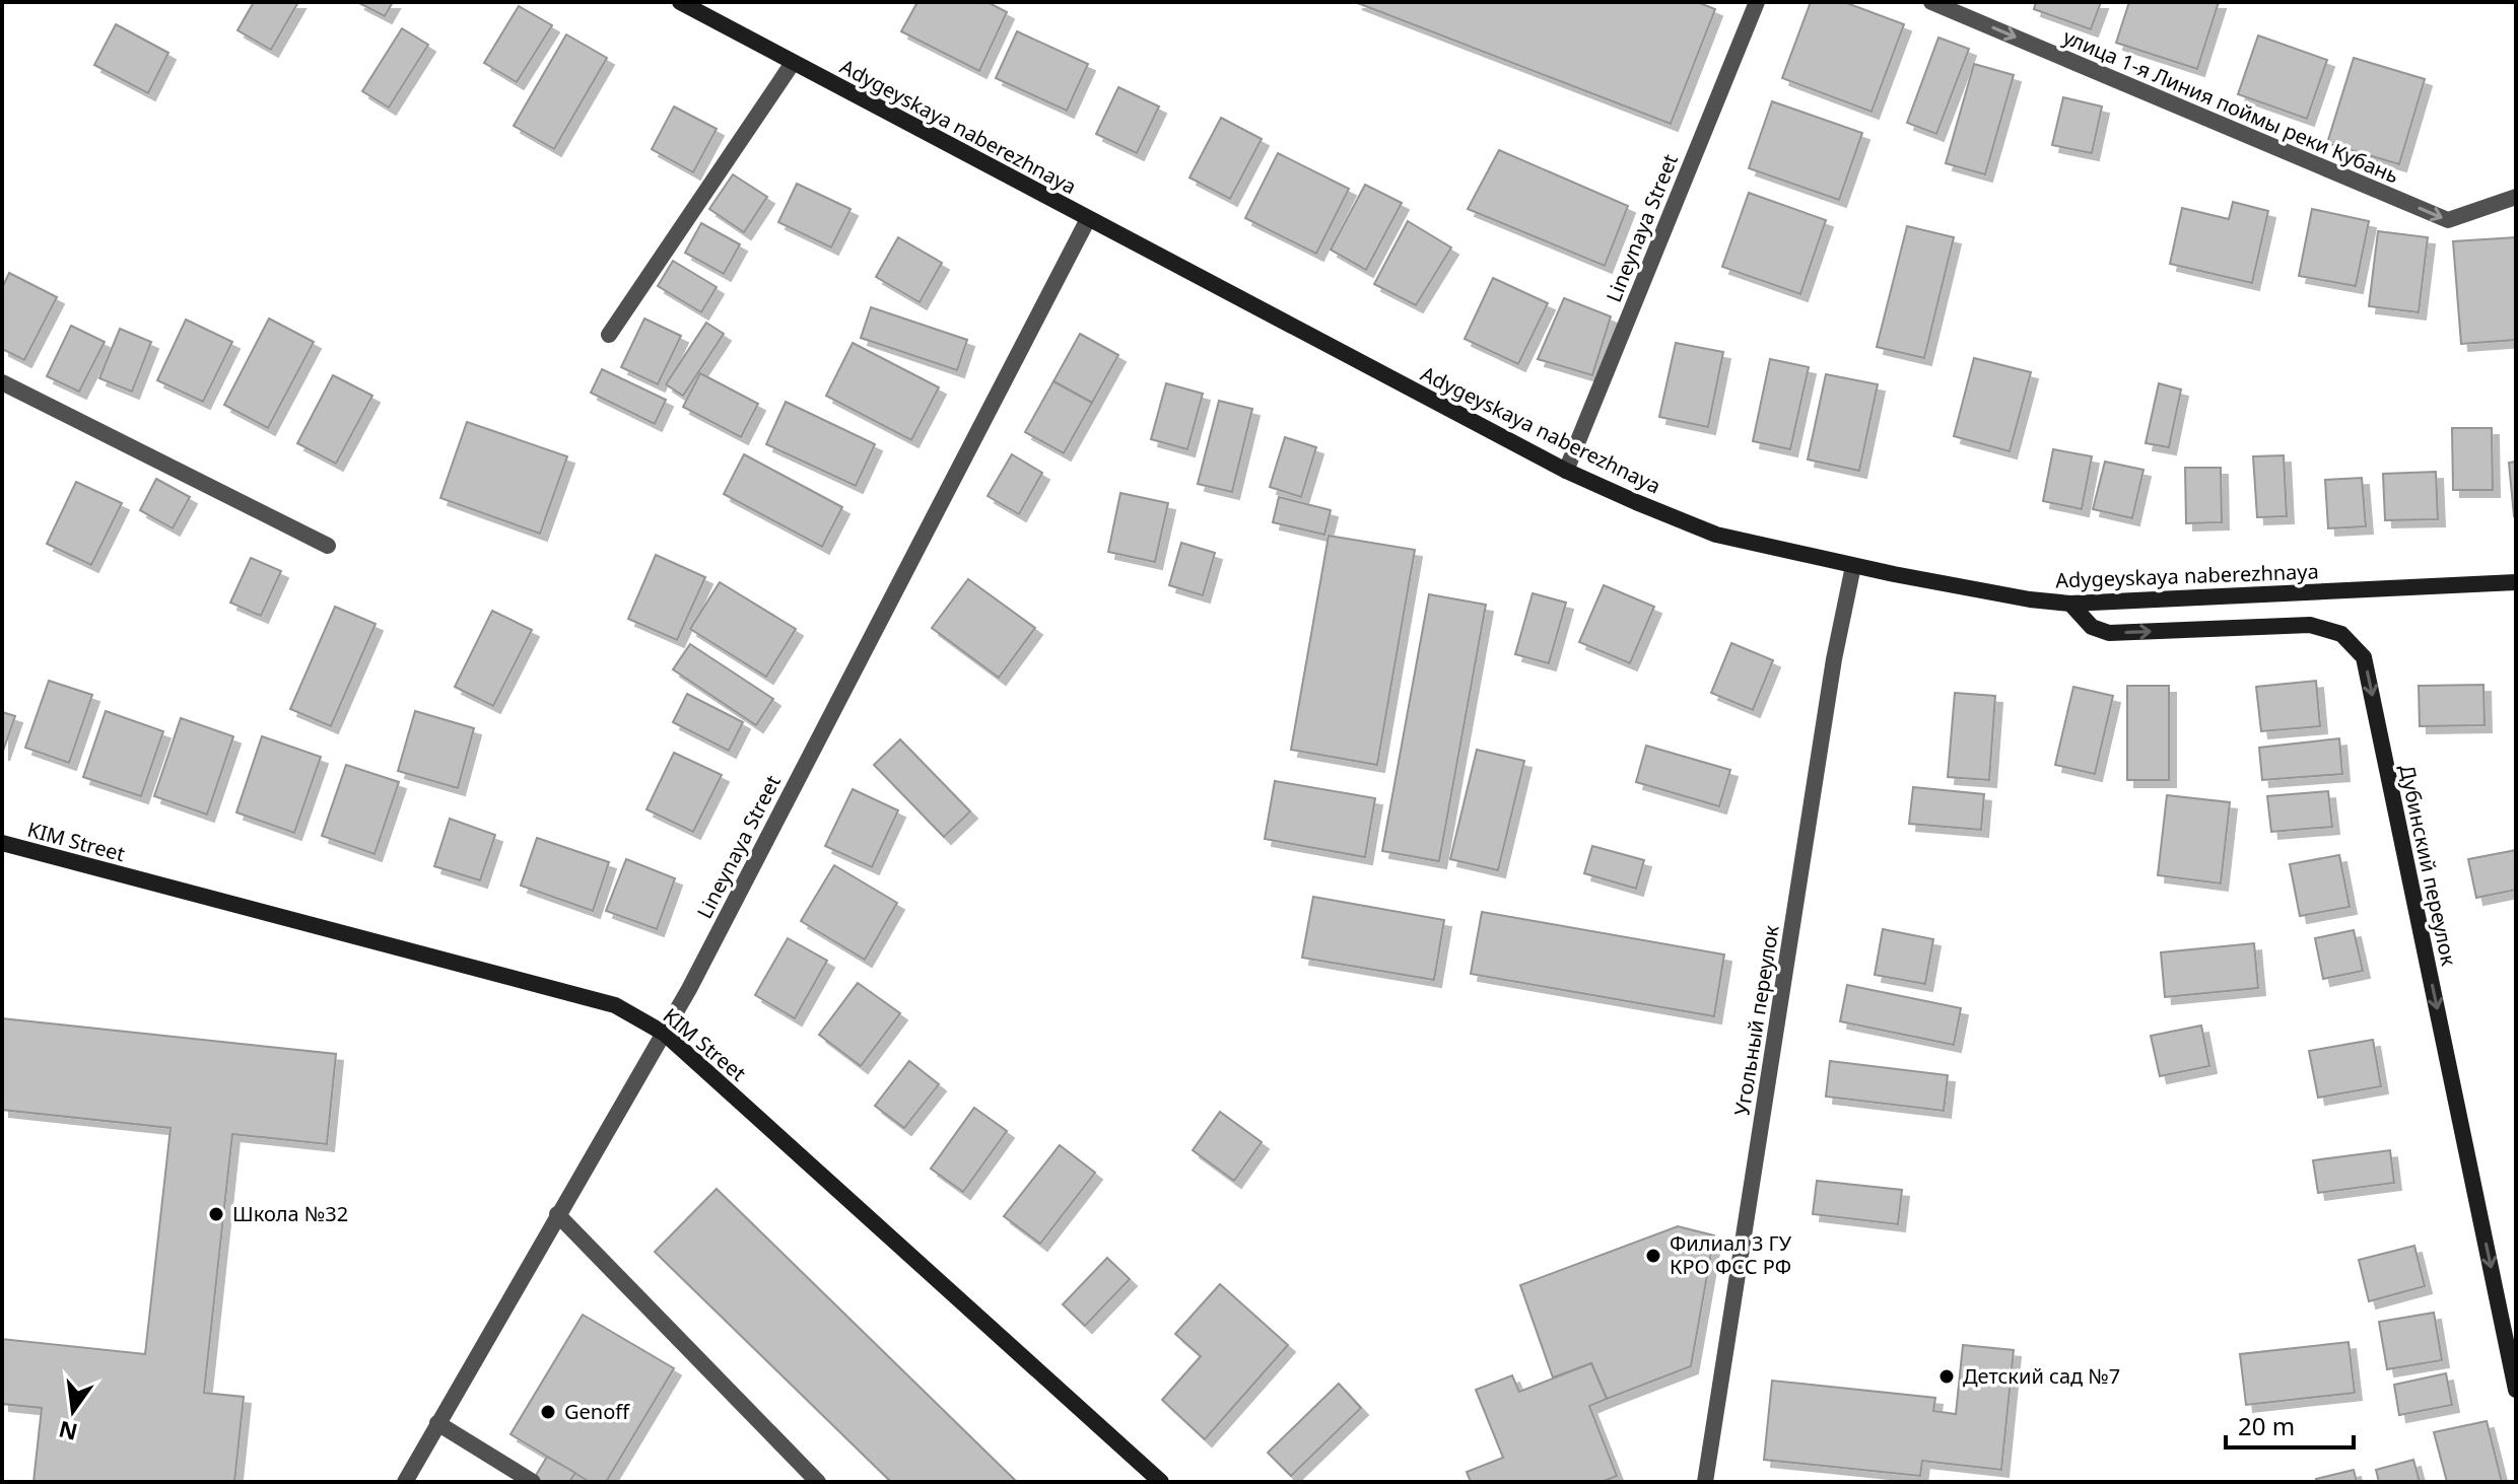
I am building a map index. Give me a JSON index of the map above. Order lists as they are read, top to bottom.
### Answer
{
  "streets": {
    "street": [
      "улица 1-я Линия поймы реки Кубань",
      "Adygeyskaya naberezhnaya",
      "Lineynaya Street",
      "KIM Street",
      "Дубинский переулок",
      "Угольный переулок"
    ]
  },
  "crossings": [
    ["Adygeyskaya naberezhnaya", "Lineynaya Street"],
    ["Adygeyskaya naberezhnaya", "Дубинский переулок"],
    ["Adygeyskaya naberezhnaya", "Угольный переулок"],
    ["Lineynaya Street", "KIM Street"]
  ],
  "one_way": ["улица 1-я Линия поймы реки Кубань", "Дубинский переулок"],
  "places": [
    "Школа №32",
    "Филиал 3 ГУ КРО ФСС РФ",
    "Детский сад №7",
    "Genoff"
  ],
  "scale_bar": "20 m",
  "north": "bottom"
}
